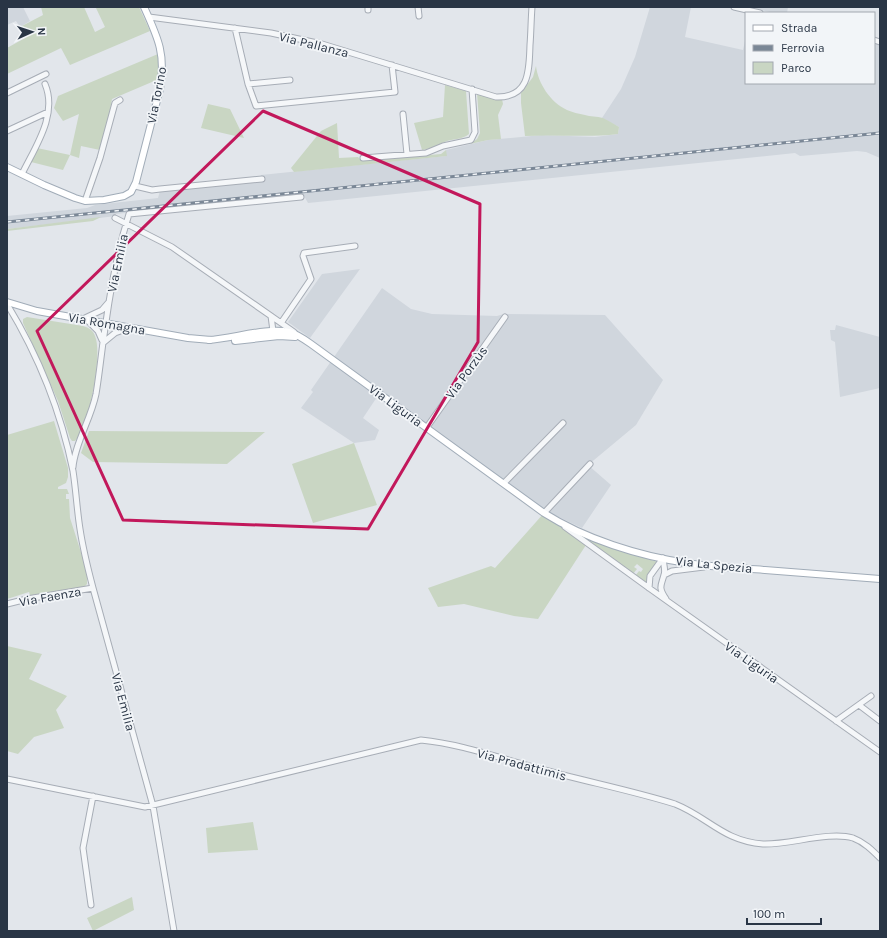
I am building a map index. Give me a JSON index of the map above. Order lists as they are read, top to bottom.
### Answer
{
  "streets": {
    "main road": [
      "Via Torino",
      "Via Romagna",
      "Via Liguria",
      "Via La Spezia"
    ],
    "street": [
      "Via Pallanza",
      "Via Emilia",
      "Via Porzùs",
      "Via Faenza",
      "Via Pradattimis"
    ]
  },
  "crossings": [
    ["Via Pallanza", "Via Torino"],
    ["Via Emilia", "Via Romagna"],
    ["Via Emilia", "Via Faenza"],
    ["Via Emilia", "Via Pradattimis"],
    ["Via Romagna", "Via Liguria"],
    ["Via Porzùs", "Via Liguria"],
    ["Via Liguria", "Via La Spezia"]
  ],
  "legend": ["Strada", "Ferrovia", "Parco"],
  "scale_bar": "100 m",
  "north": "right"
}
